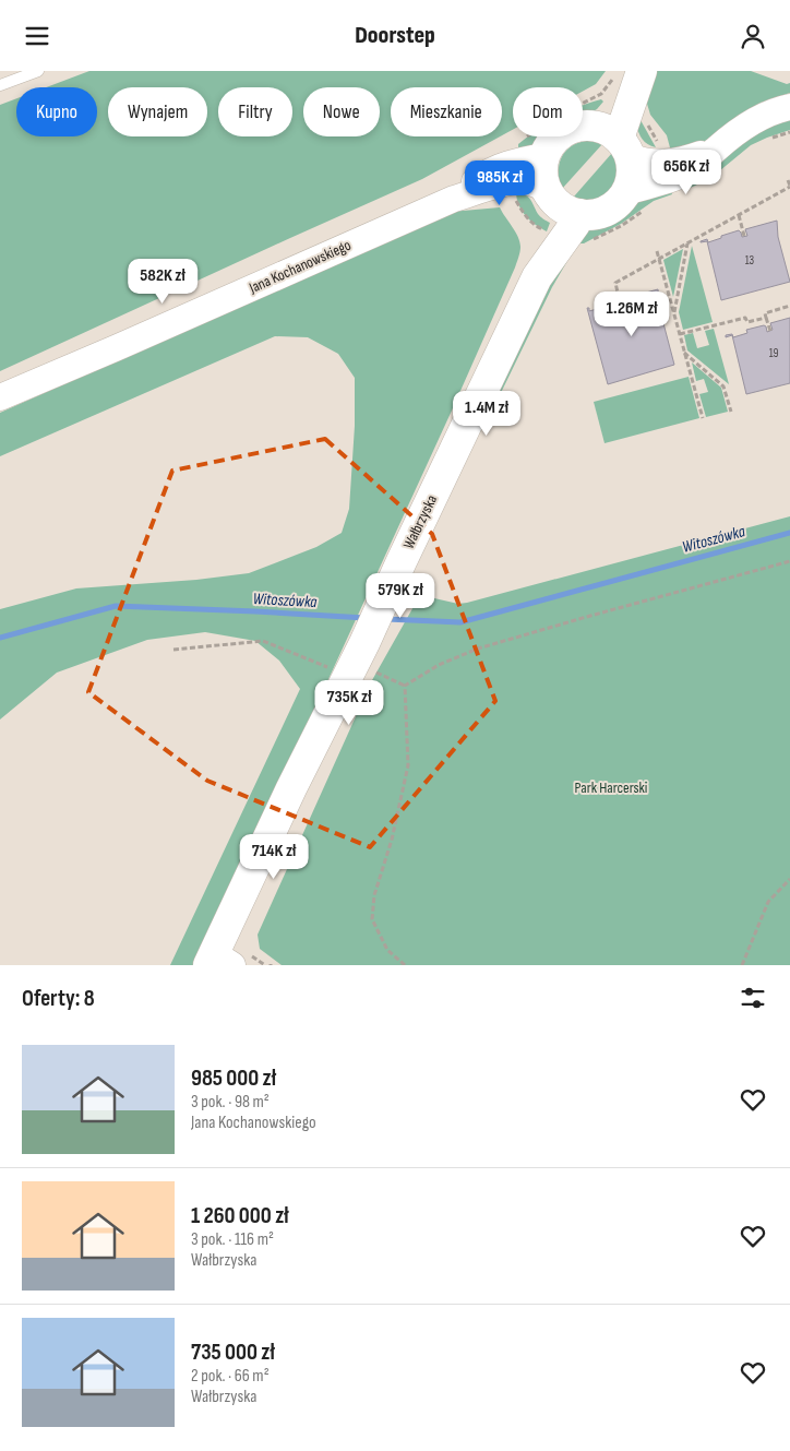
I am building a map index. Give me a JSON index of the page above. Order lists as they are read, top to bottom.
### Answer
{
  "streets": {
    "main road": ["Wałbrzyska"],
    "street": ["Jana Kochanowskiego"]
  },
  "crossings": [
    ["Jana Kochanowskiego", "Wałbrzyska"]
  ],
  "water": ["Witoszówka"],
  "parks": ["Park Harcerski"],
  "house_numbers": ["13", "19"],
  "page": {
    "header": "Doorstep",
    "chip": [
      "Kupno",
      "Wynajem",
      "Filtry",
      "Nowe",
      "Mieszkanie",
      "Dom"
    ],
    "price": [
      "656K zł",
      "985K zł",
      "582K zł",
      "1.26M zł",
      "1.4M zł",
      "579K zł",
      "735K zł",
      "714K zł"
    ],
    "heading": "Oferty: 8",
    "list": [
      {
        "name": "985 000 zł",
        "note": "3 pok. · 98 m² · Jana Kochanowskiego"
      },
      {
        "name": "1 260 000 zł",
        "note": "3 pok. · 116 m² · Wałbrzyska"
      },
      {
        "name": "735 000 zł",
        "note": "2 pok. · 66 m² · Wałbrzyska"
      }
    ]
  }
}
